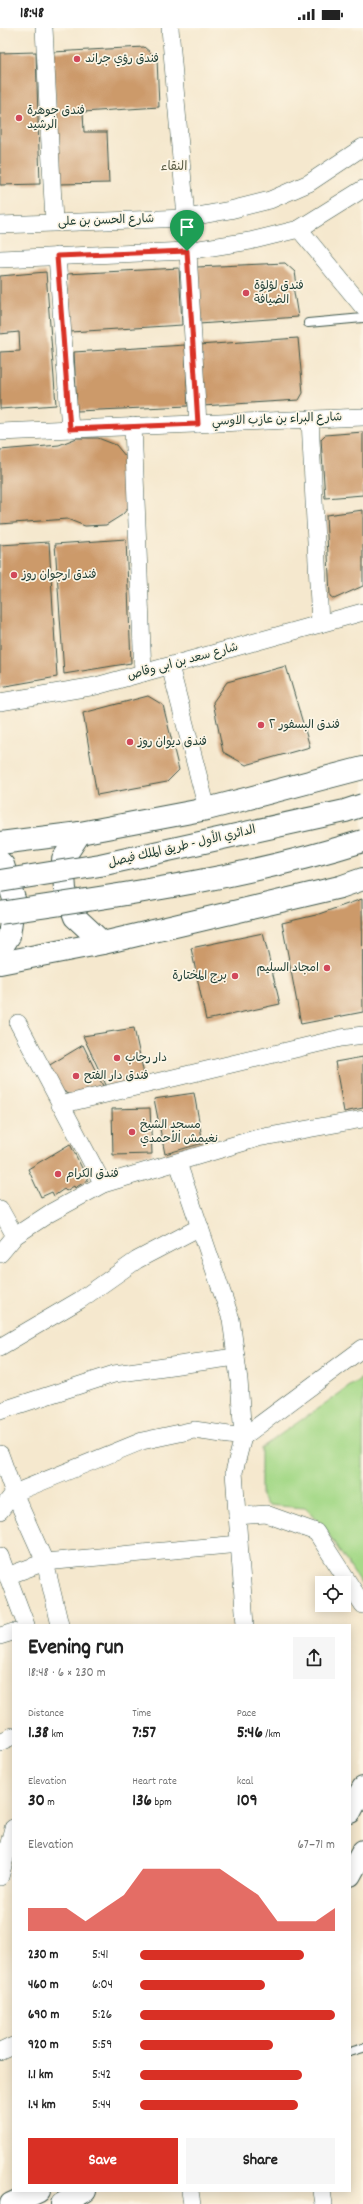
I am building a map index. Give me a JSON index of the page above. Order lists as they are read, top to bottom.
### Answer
{
  "streets": {
    "main road": ["الدائري الأول - طريق الملك فيصل"],
    "street": ["شارع الحسن بن على", "شارع البراء بن عازب الاوسي", "شارع سعد بن ابى وقاص"]
  },
  "districts": ["النقاء"],
  "places": [
    "فندق رؤي جراند",
    "فندق جوهرة الرشيد",
    "فندق لؤلؤة الضيافة",
    "فندق ارجوان روز",
    "فندق البسفور ٢",
    "فندق ديوان روز",
    "امجاد السلیم",
    "برج المختارة",
    "دار رحاب",
    "فندق دار الفتح",
    "مسجد الشيخ نغيمش الأحمدي",
    "فندق الكرام"
  ],
  "page": {
    "status": "18:48",
    "heading": ["Evening run", "18:48 · 6 × 230 m"],
    "stats": [
      ["Distance", "1.38 km"],
      ["Time", "7:57"],
      ["Pace", "5:46 /km"],
      ["Elevation", "30 m"],
      ["Heart rate", "136 bpm"],
      ["kcal", "109"]
    ],
    "chart": ["Elevation", "67–71 m"],
    "list": [
      {
        "name": "230 m",
        "note": "5:41"
      },
      {
        "name": "460 m",
        "note": "6:04"
      },
      {
        "name": "690 m",
        "note": "5:26"
      },
      {
        "name": "920 m",
        "note": "5:59"
      },
      {
        "name": "1.1 km",
        "note": "5:42"
      },
      {
        "name": "1.4 km",
        "note": "5:44"
      }
    ],
    "buttons": ["Save", "Share"]
  }
}
